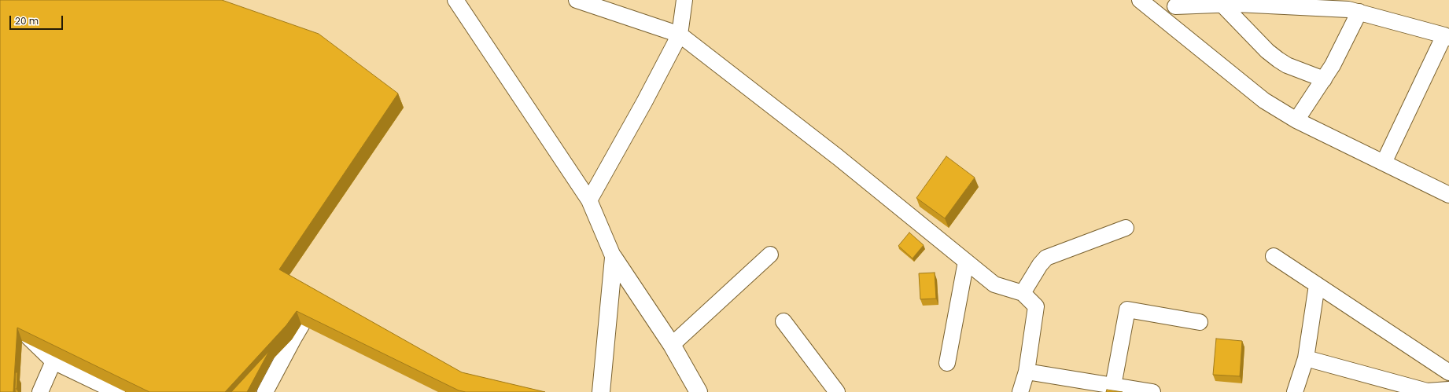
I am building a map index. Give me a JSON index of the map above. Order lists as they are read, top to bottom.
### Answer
{
  "scale_bar": "20 m"
}
